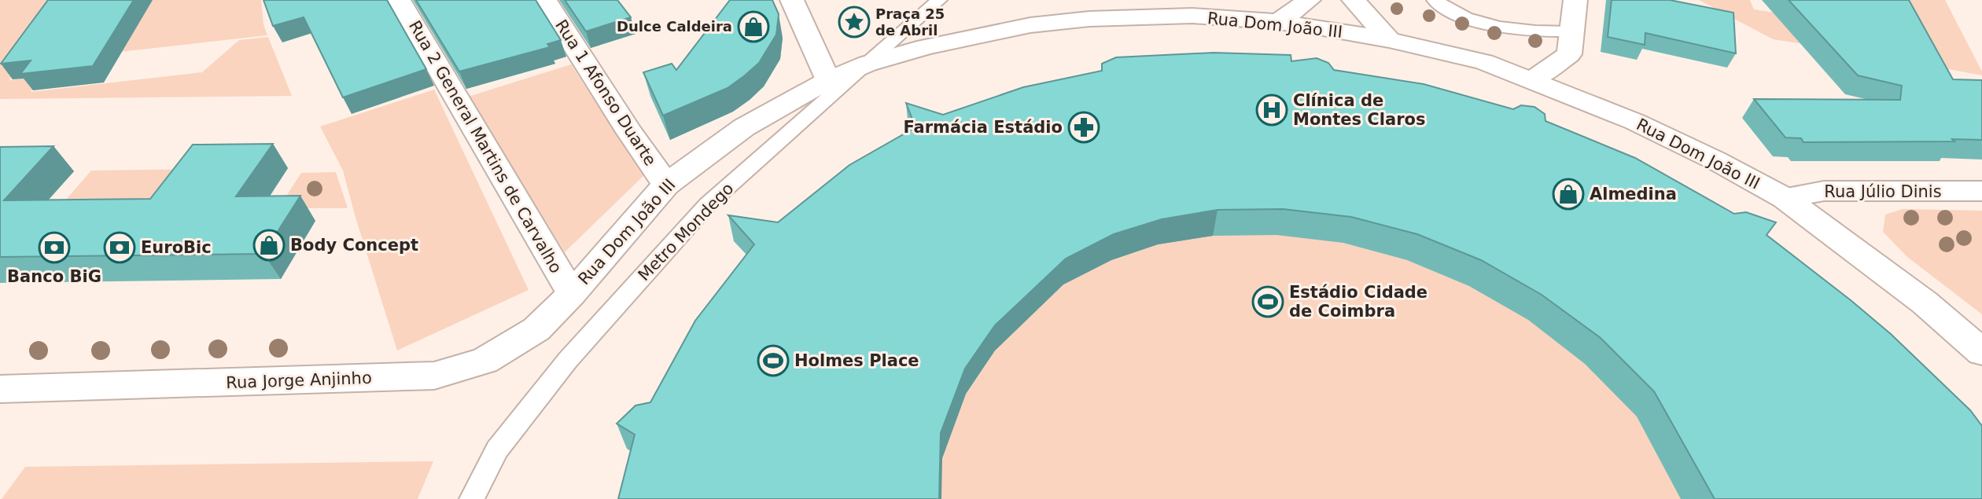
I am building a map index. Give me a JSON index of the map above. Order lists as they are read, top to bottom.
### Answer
{
  "streets": {
    "street": [
      "Rua Dom João III",
      "Rua 1 Afonso Duarte",
      "Rua 2 General Martins de Carvalho",
      "Rua Júlio Dinis",
      "Rua Jorge Anjinho"
    ],
    "lane": ["Metro Mondego"]
  },
  "crossings": [
    ["Rua Dom João III", "Rua 1 Afonso Duarte"],
    ["Rua Dom João III", "Rua 2 General Martins de Carvalho"],
    ["Rua Dom João III", "Rua Júlio Dinis"],
    ["Rua Dom João III", "Metro Mondego"],
    ["Rua Dom João III", "Rua Jorge Anjinho"],
    ["Rua 2 General Martins de Carvalho", "Rua Jorge Anjinho"]
  ],
  "places": {
    "place": ["Praça 25 de Abril"],
    "shop": ["Dulce Caldeira", "Almedina", "Body Concept"],
    "hospital": ["Clínica de Montes Claros"],
    "pharmacy": ["Farmácia Estádio"],
    "bank": ["Banco BiG", "EuroBic"],
    "sports": ["Estádio Cidade de Coimbra", "Holmes Place"]
  }
}
